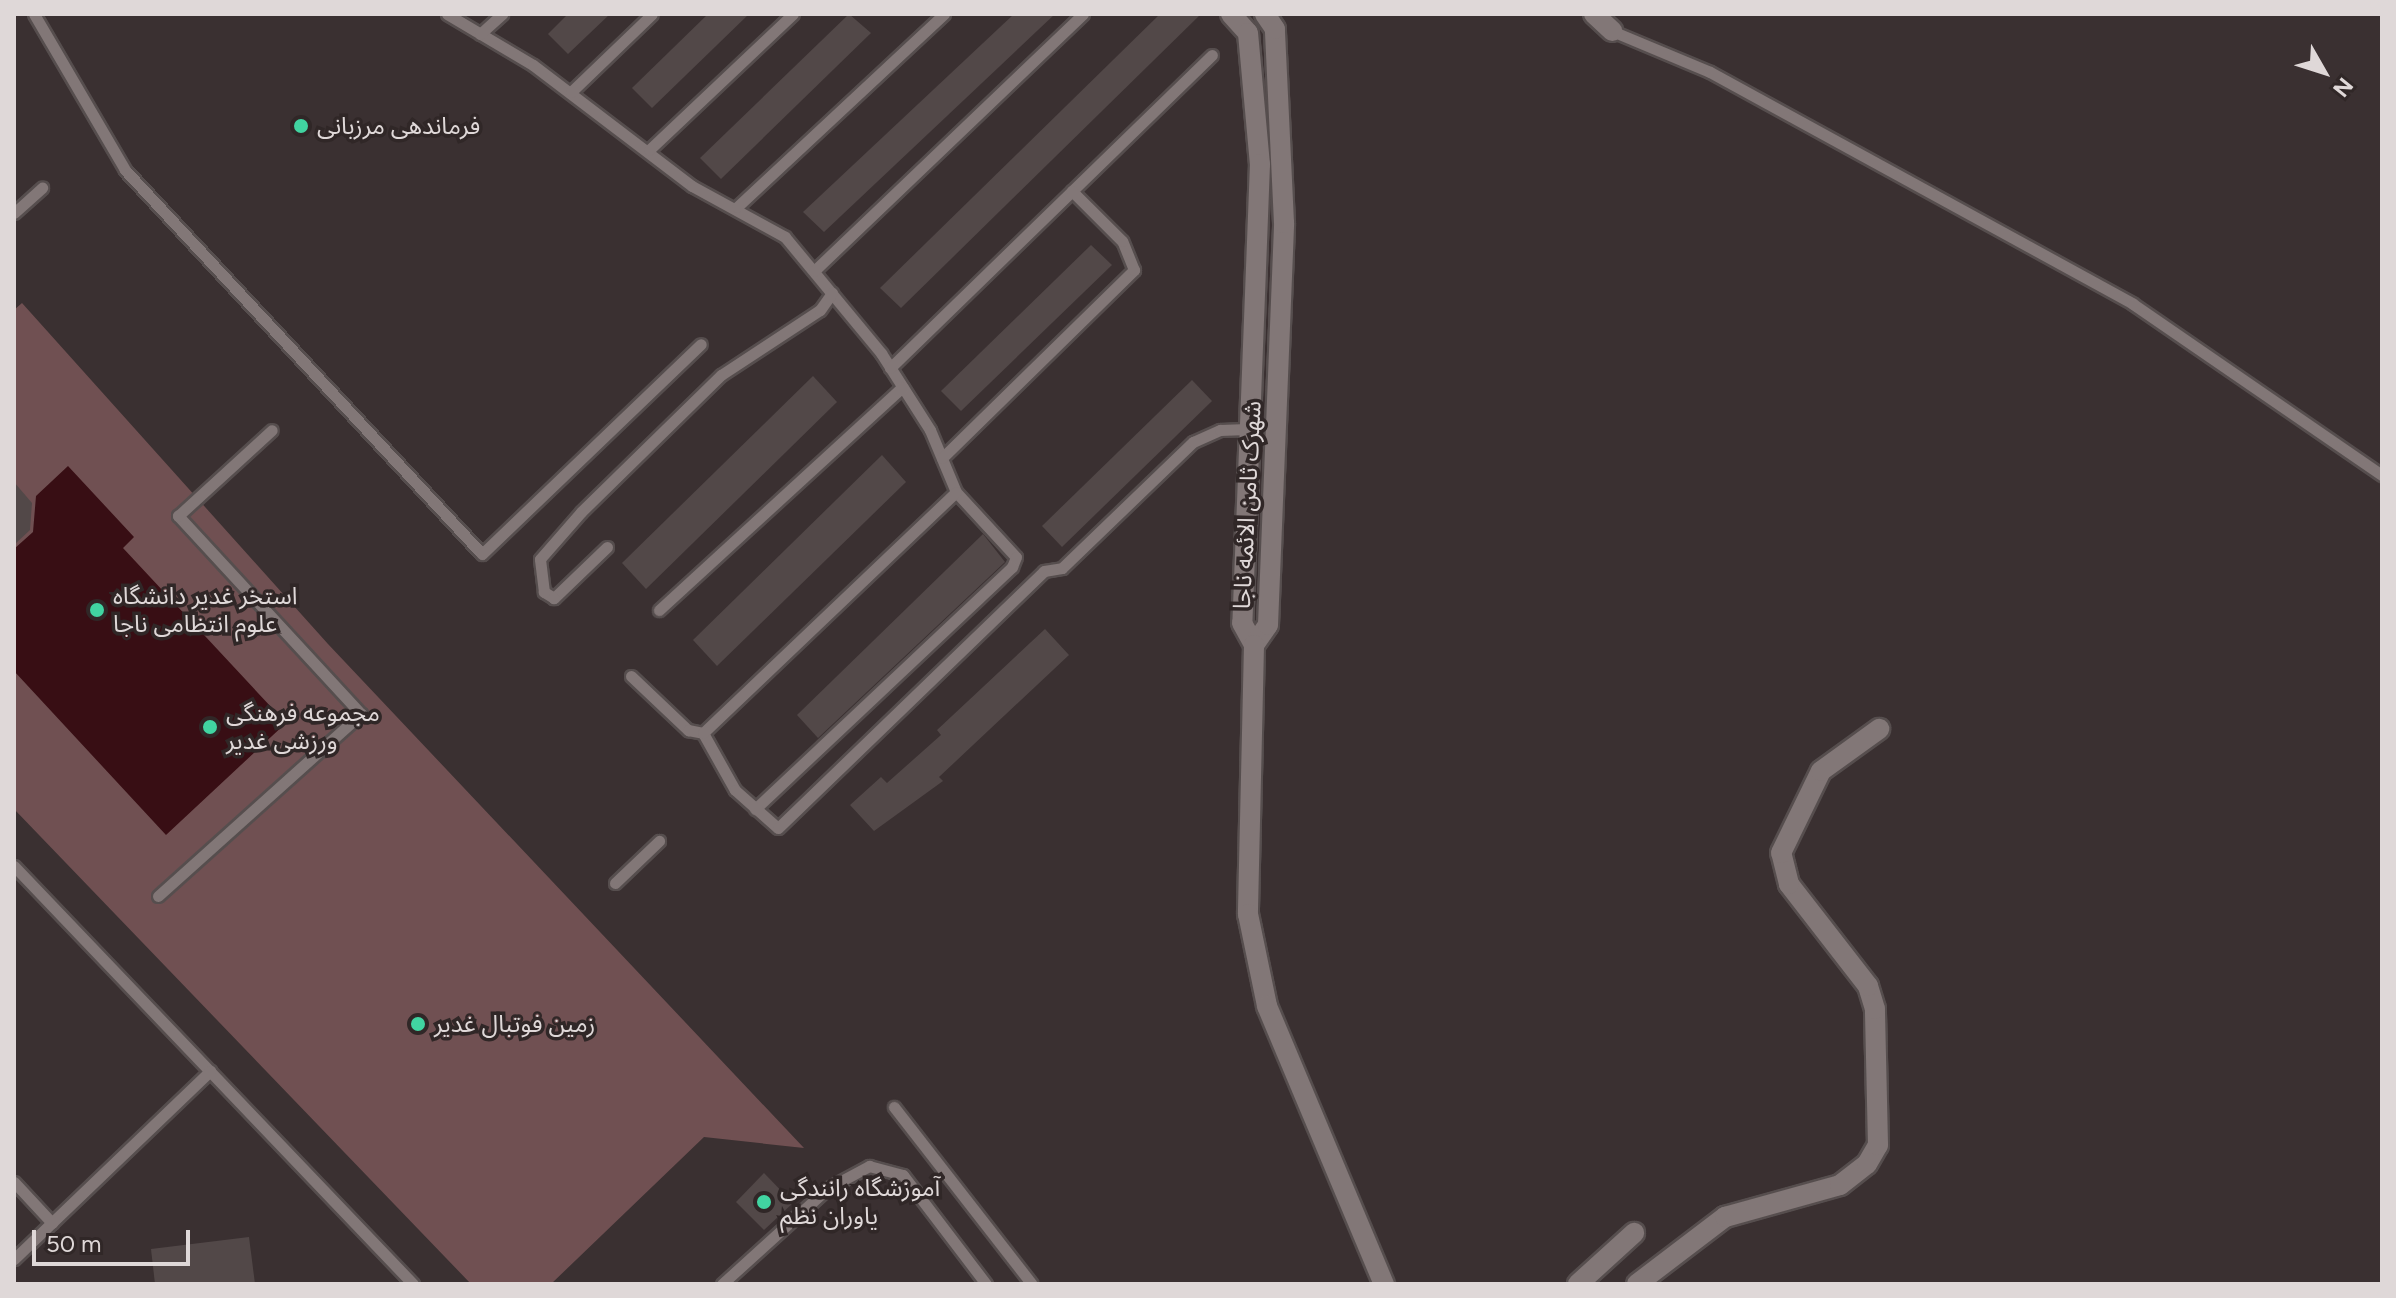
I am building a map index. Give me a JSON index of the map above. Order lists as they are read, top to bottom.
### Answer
{
  "streets": {
    "street": ["شهرک ثامن الائمه ناجا"]
  },
  "places": [
    "فرماندهی مرزبانی",
    "استخر غدیر دانشگاه علوم انتظامی ناجا",
    "مجموعه فرهنگی ورزشی غدیر",
    "زمین فوتبال غدیر",
    "آموزشگاه رانندگی یاوران نظم"
  ],
  "scale_bar": "50 m",
  "north": "bottom right"
}
